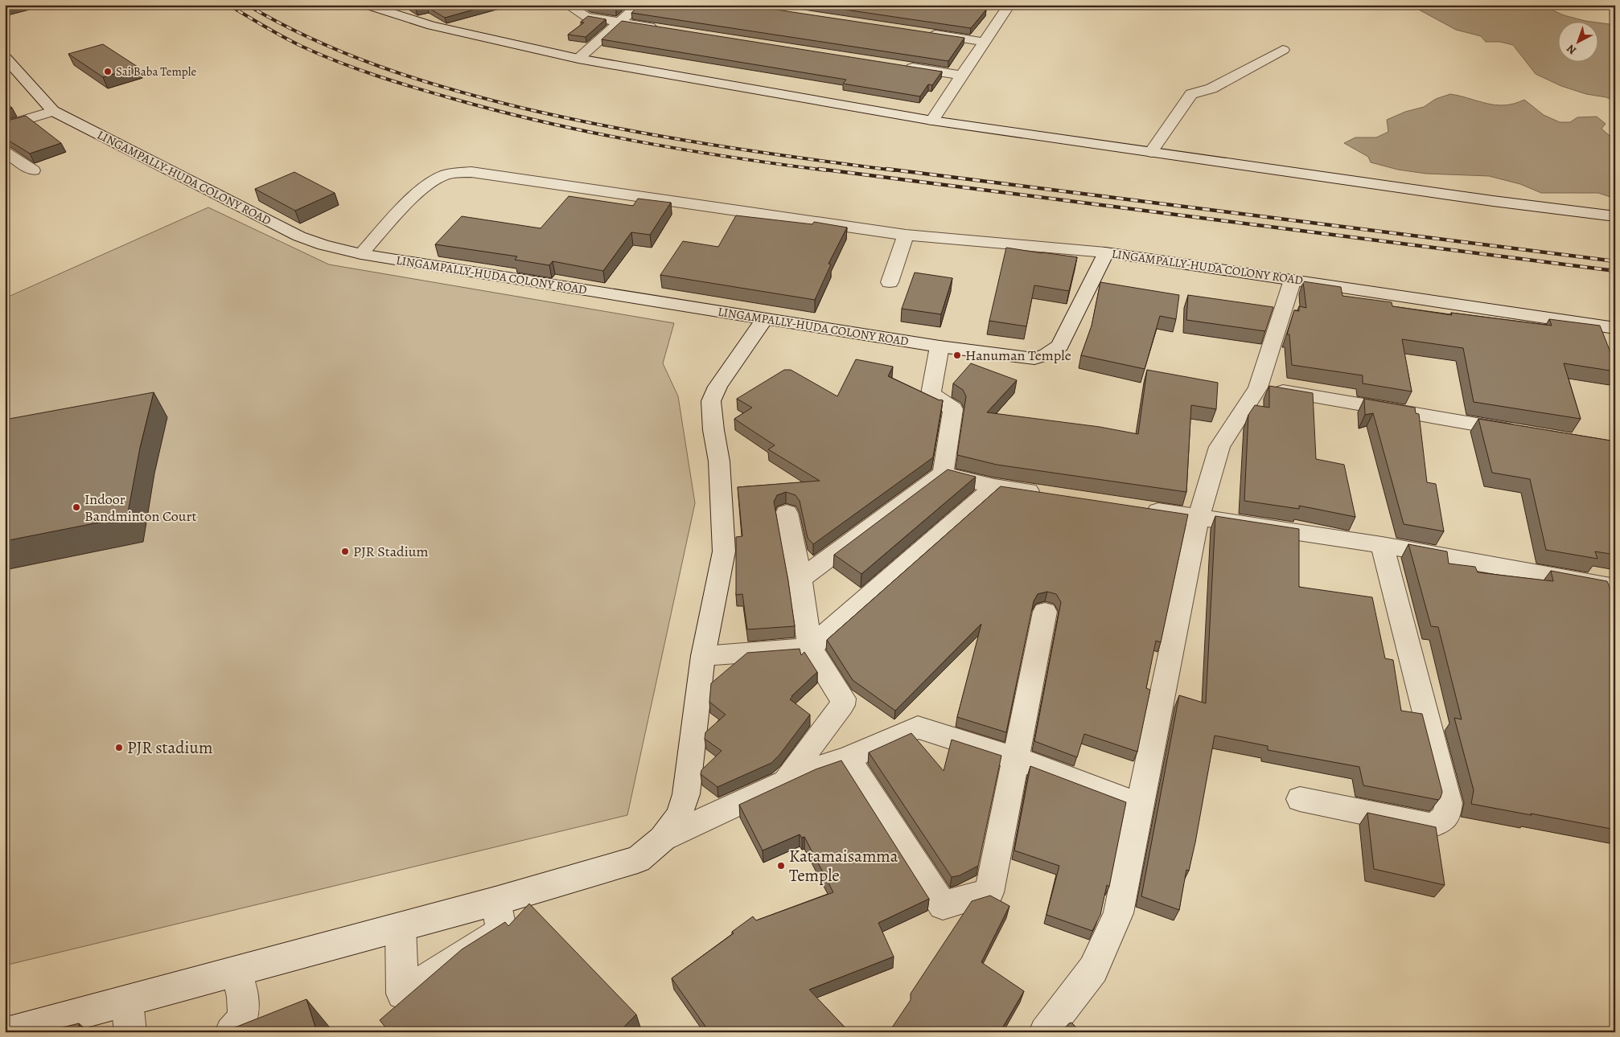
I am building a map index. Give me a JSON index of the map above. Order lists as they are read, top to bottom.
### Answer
{
  "streets": {
    "street": ["LINGAMPALLY-HUDA COLONY ROAD"]
  },
  "places": [
    "Sai Baba Temple",
    "Hanuman Temple",
    "Indoor Bandminton Court",
    "PJR Stadium",
    "PJR stadium",
    "Katamaisamma Temple"
  ],
  "north": "bottom left"
}
